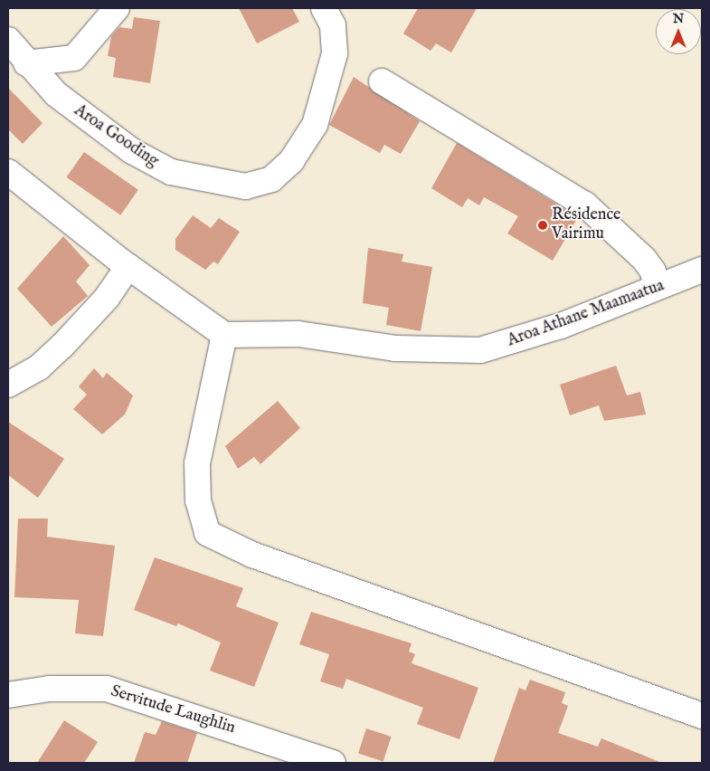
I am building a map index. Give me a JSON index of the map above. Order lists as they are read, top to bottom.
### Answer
{
  "streets": {
    "street": ["Aroa Gooding", "Aroa Athane Maamaatua", "Servitude Laughlin"]
  },
  "places": ["Résidence Vairimu"],
  "north": "top"
}
